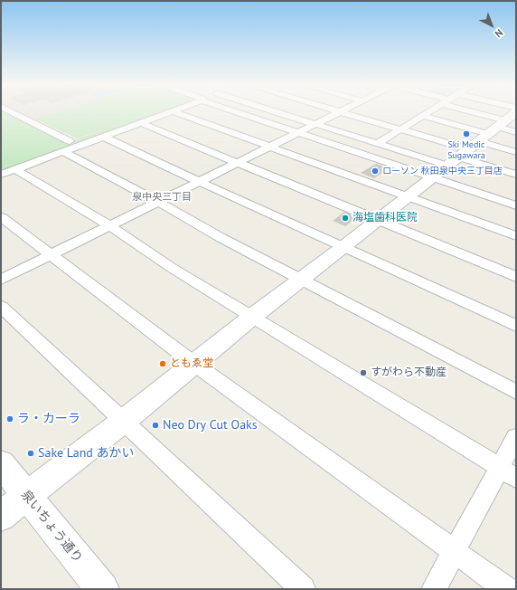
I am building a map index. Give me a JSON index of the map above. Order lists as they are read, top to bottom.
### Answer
{
  "streets": {
    "street": ["泉いちょう通り"]
  },
  "districts": ["泉中央三丁目"],
  "places": [
    "Ski Medic Sugawara",
    "ローソン 秋田泉中央三丁目店",
    "海塩歯科医院",
    "ともゑ堂",
    "すがわら不動産",
    "ラ・カーラ",
    "Neo Dry Cut Oaks",
    "Sake Land あかい"
  ],
  "north": "bottom right"
}
